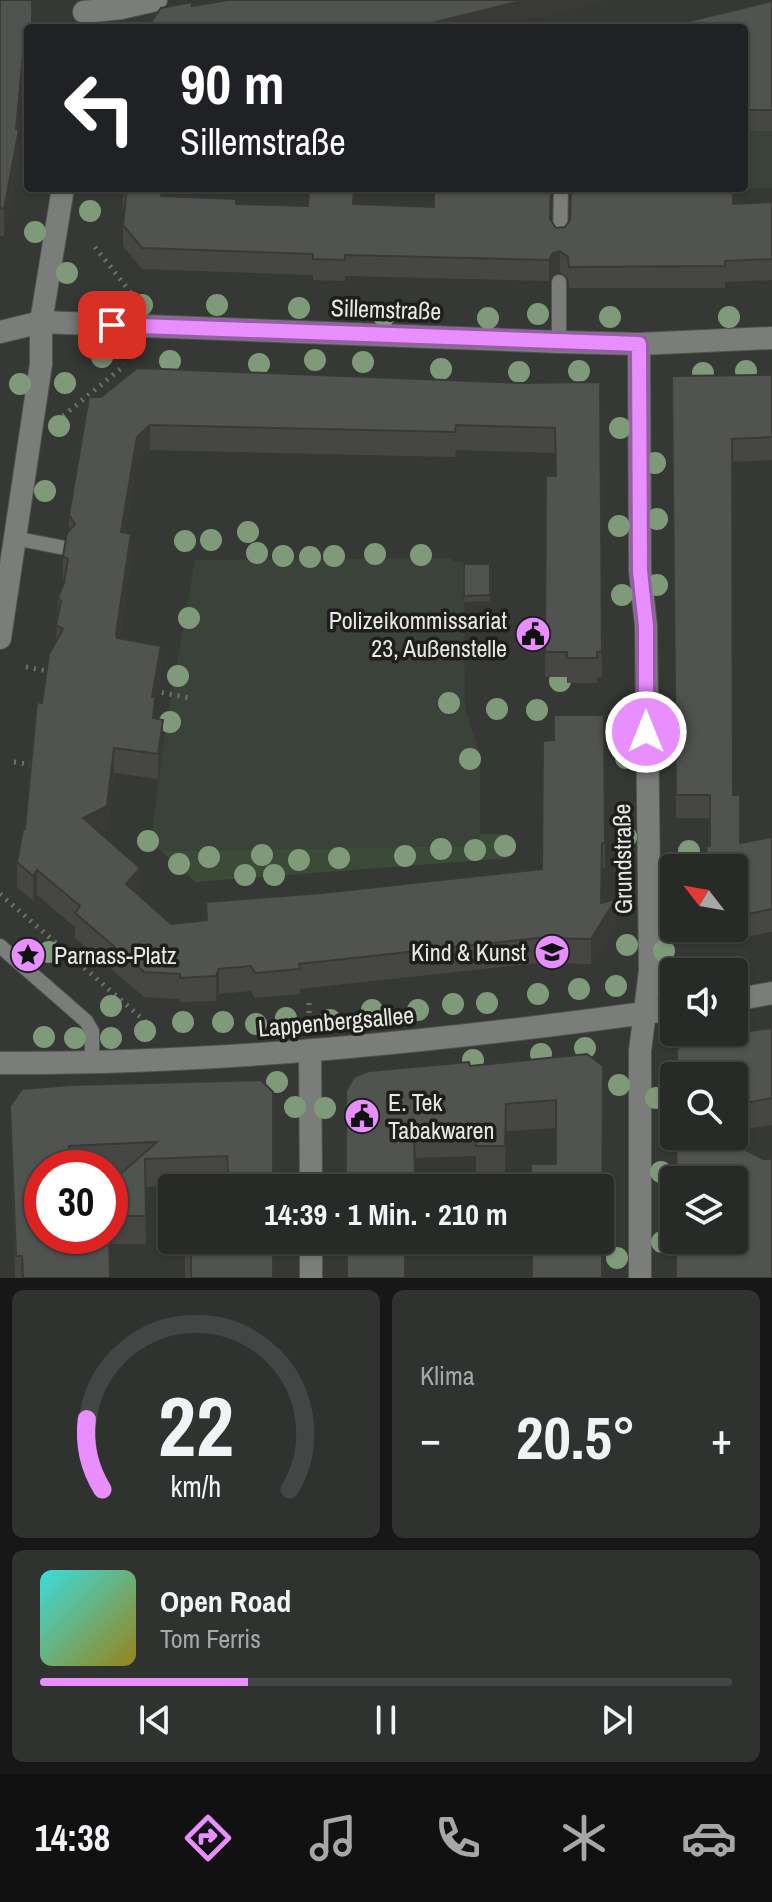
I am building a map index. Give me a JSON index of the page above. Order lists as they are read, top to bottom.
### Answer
{
  "streets": {
    "street": ["Sillemstraße", "Grundstraße", "Lappenbergsallee"]
  },
  "crossings": [
    ["Sillemstraße", "Grundstraße"],
    ["Grundstraße", "Lappenbergsallee"]
  ],
  "places": {
    "public building": ["Polizeikommissariat 23, Außenstelle", "E. Tek Tabakwaren"],
    "school or university": ["Kind & Kunst"],
    "place": ["Parnass-Platz"]
  },
  "north": "top left",
  "page": {
    "turn": ["90 m", "Sillemstraße"],
    "limit": "30",
    "trip": "14:39 · 1 Min. · 210 m",
    "tile": "Klima",
    "heat": ["−", "20.5°", "+"],
    "song": ["Open Road", "Tom Ferris"],
    "tabs": "14:38",
    "gauge": ["22", "km/h"]
  }
}
